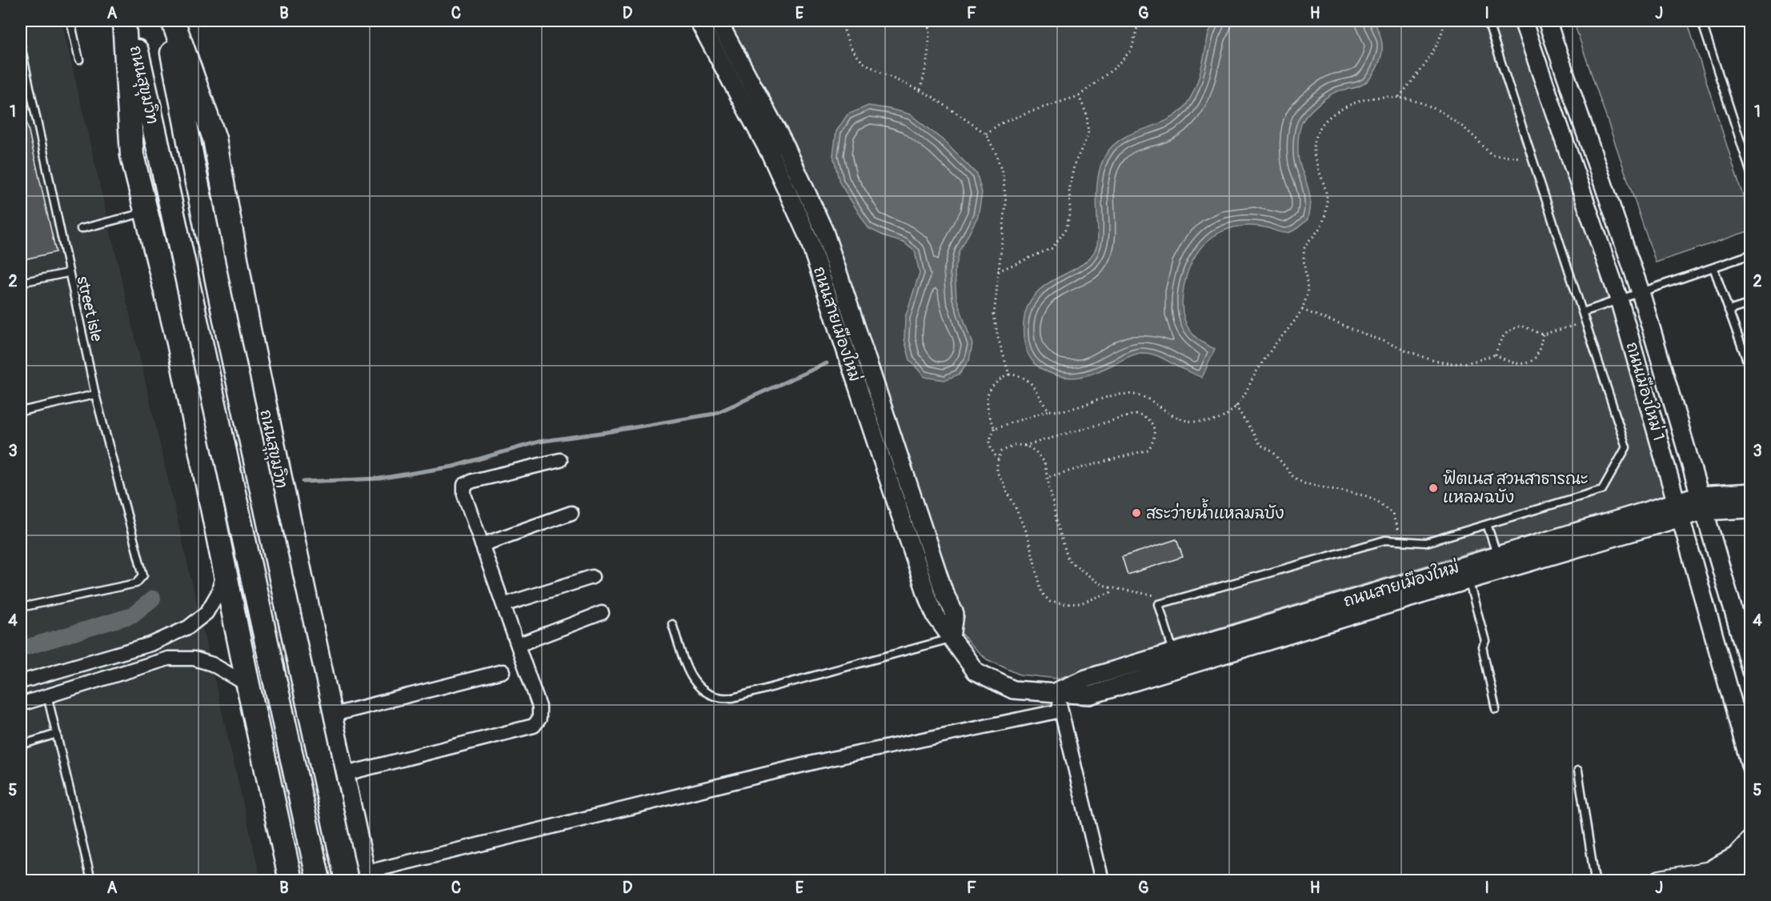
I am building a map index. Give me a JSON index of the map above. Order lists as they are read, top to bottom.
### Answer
{
  "streets": {
    "highway": ["ถนนสุขุมวิท"],
    "street": ["ถนนสายเมืองใหม่", "ถนนเมืองใหม่ 1"],
    "lane": ["street isle"]
  },
  "crossings": [
    ["ถนนสายเมืองใหม่", "ถนนเมืองใหม่ 1"]
  ],
  "places": ["ฟิตเนส สวนสาธารณะ แหลมฉบัง", "สระว่ายน้ำแหลมฉบัง"],
  "grid": {
    "columns": [
      "A",
      "B",
      "C",
      "D",
      "E",
      "F",
      "G",
      "H",
      "I",
      "J"
    ],
    "rows": [
      "1",
      "2",
      "3",
      "4",
      "5"
    ]
  }
}
